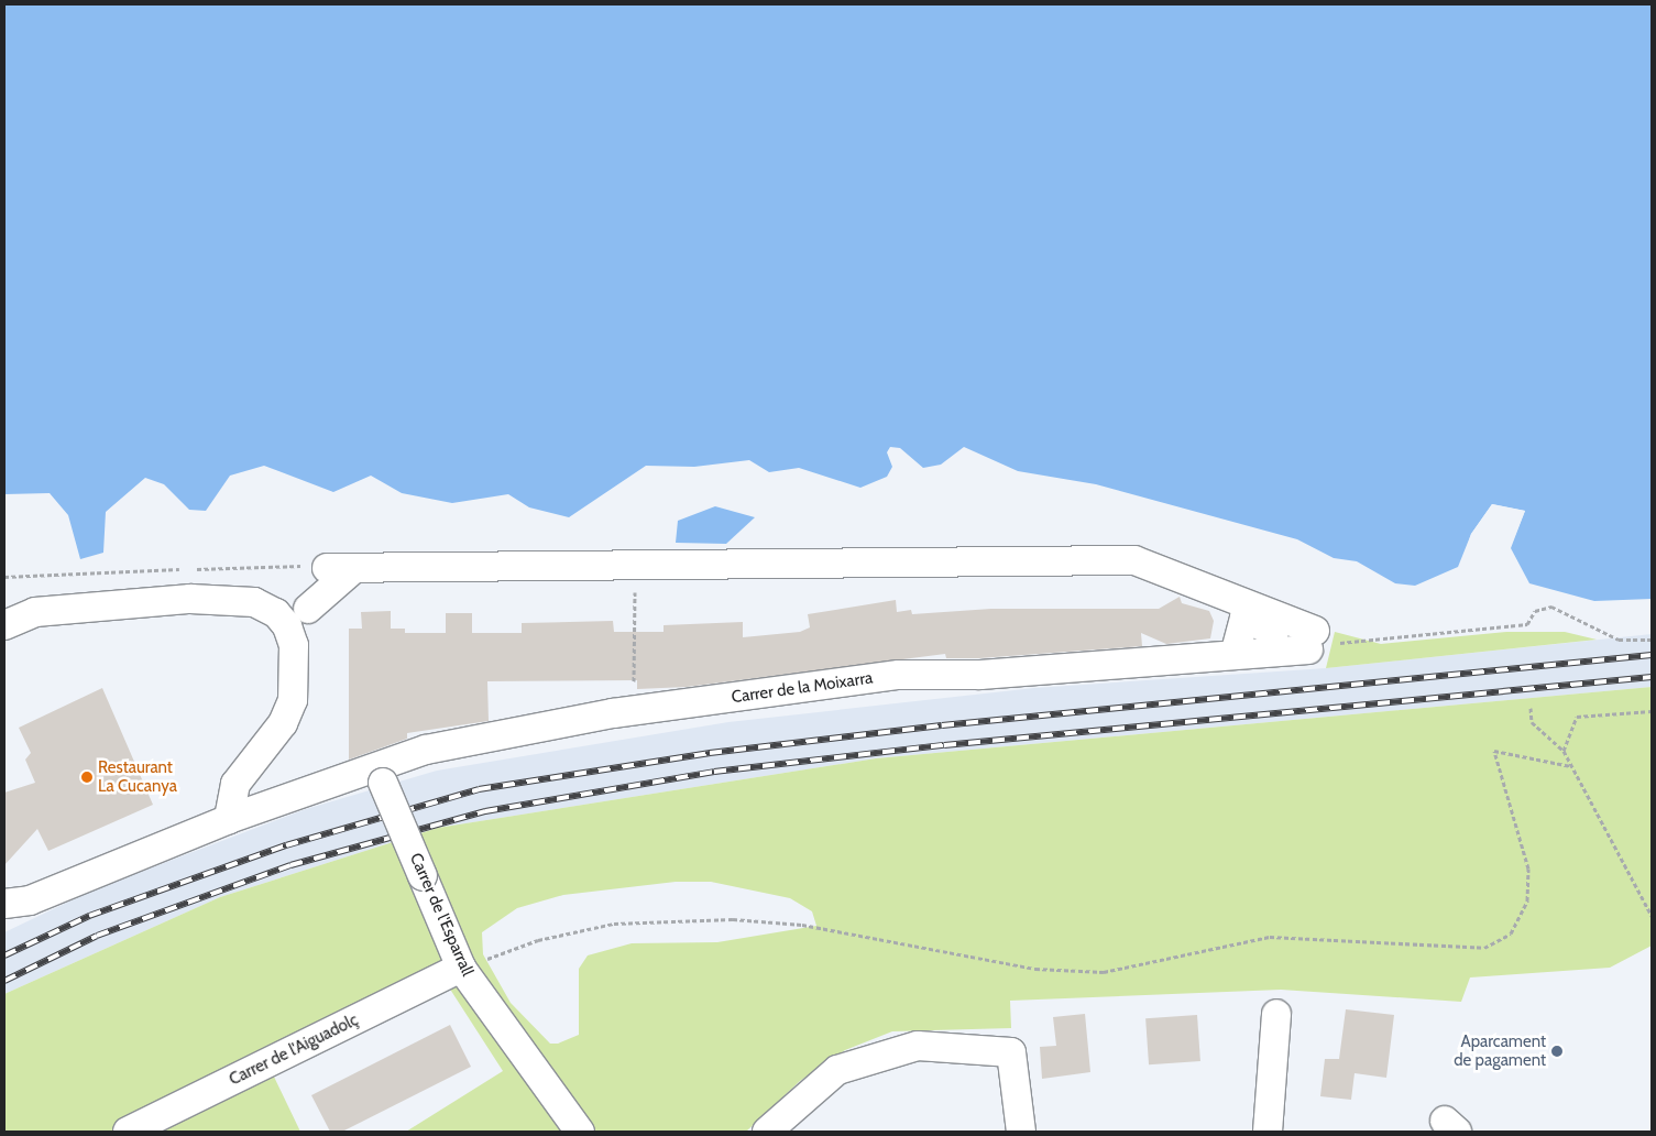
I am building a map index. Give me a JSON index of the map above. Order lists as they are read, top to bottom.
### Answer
{
  "streets": {
    "street": ["Carrer de la Moixarra", "Carrer de l'Esparrall", "Carrer de l'Aiguadolç"]
  },
  "crossings": [
    ["Carrer de la Moixarra", "Carrer de l'Esparrall"],
    ["Carrer de l'Esparrall", "Carrer de l'Aiguadolç"]
  ],
  "places": ["Restaurant La Cucanya", "Aparcament de pagament"]
}
